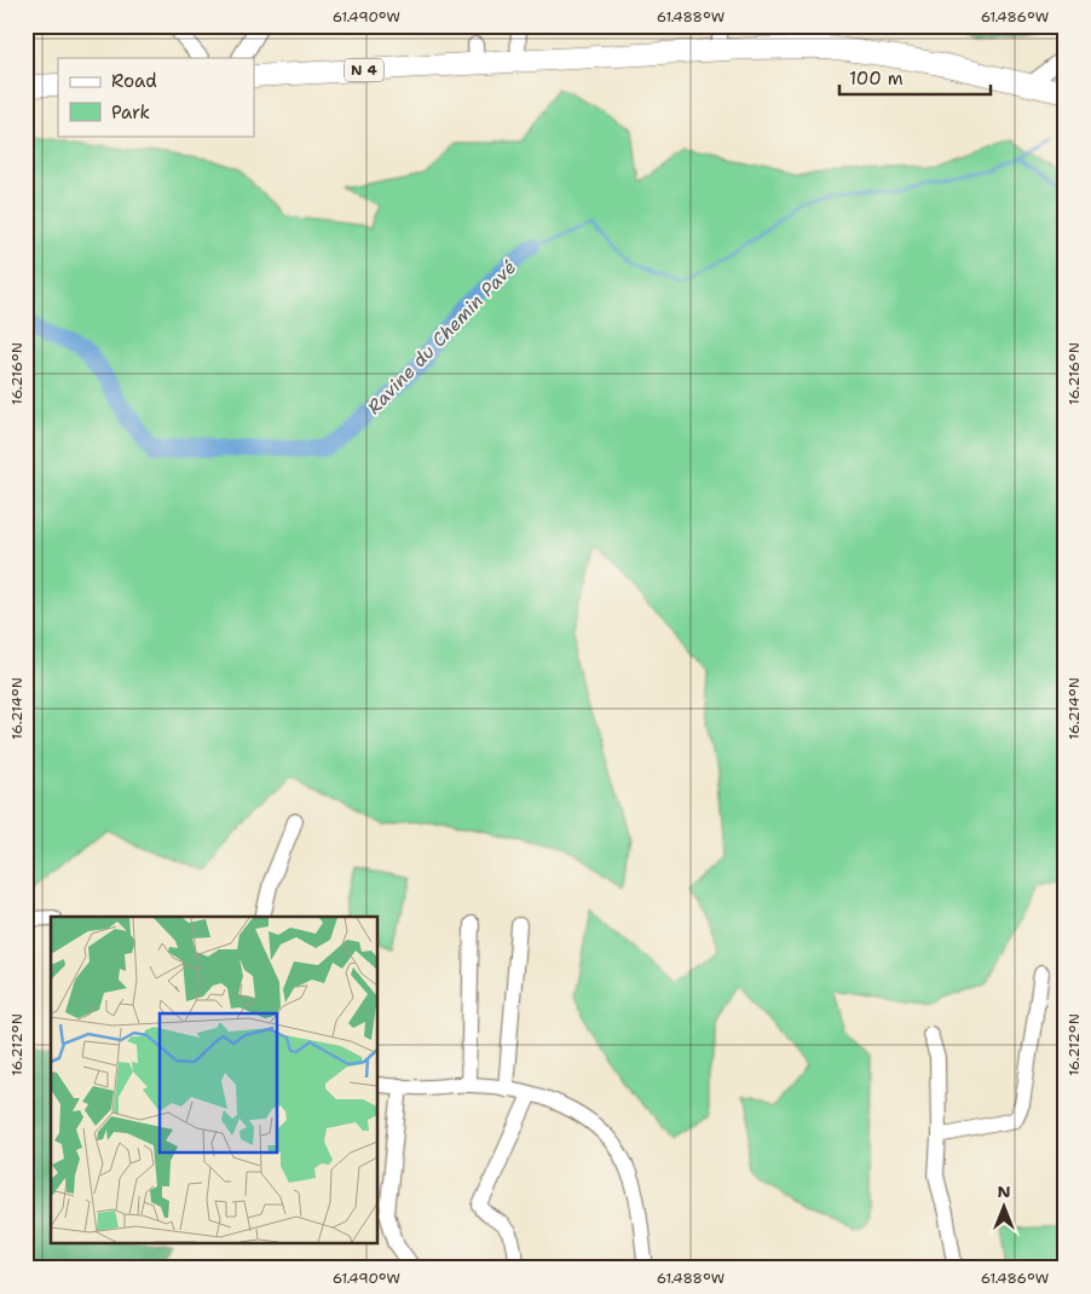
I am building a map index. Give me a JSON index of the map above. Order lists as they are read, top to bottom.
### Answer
{
  "streets": {
    "highway": ["N 4"]
  },
  "water": ["Ravine du Chemin Pavé"],
  "legend": ["Road", "Park"],
  "scale_bar": "100 m",
  "north": "top",
  "coordinates": [
    "61.490°W",
    "61.488°W",
    "61.486°W",
    "16.216°N",
    "16.214°N",
    "16.212°N"
  ]
}
